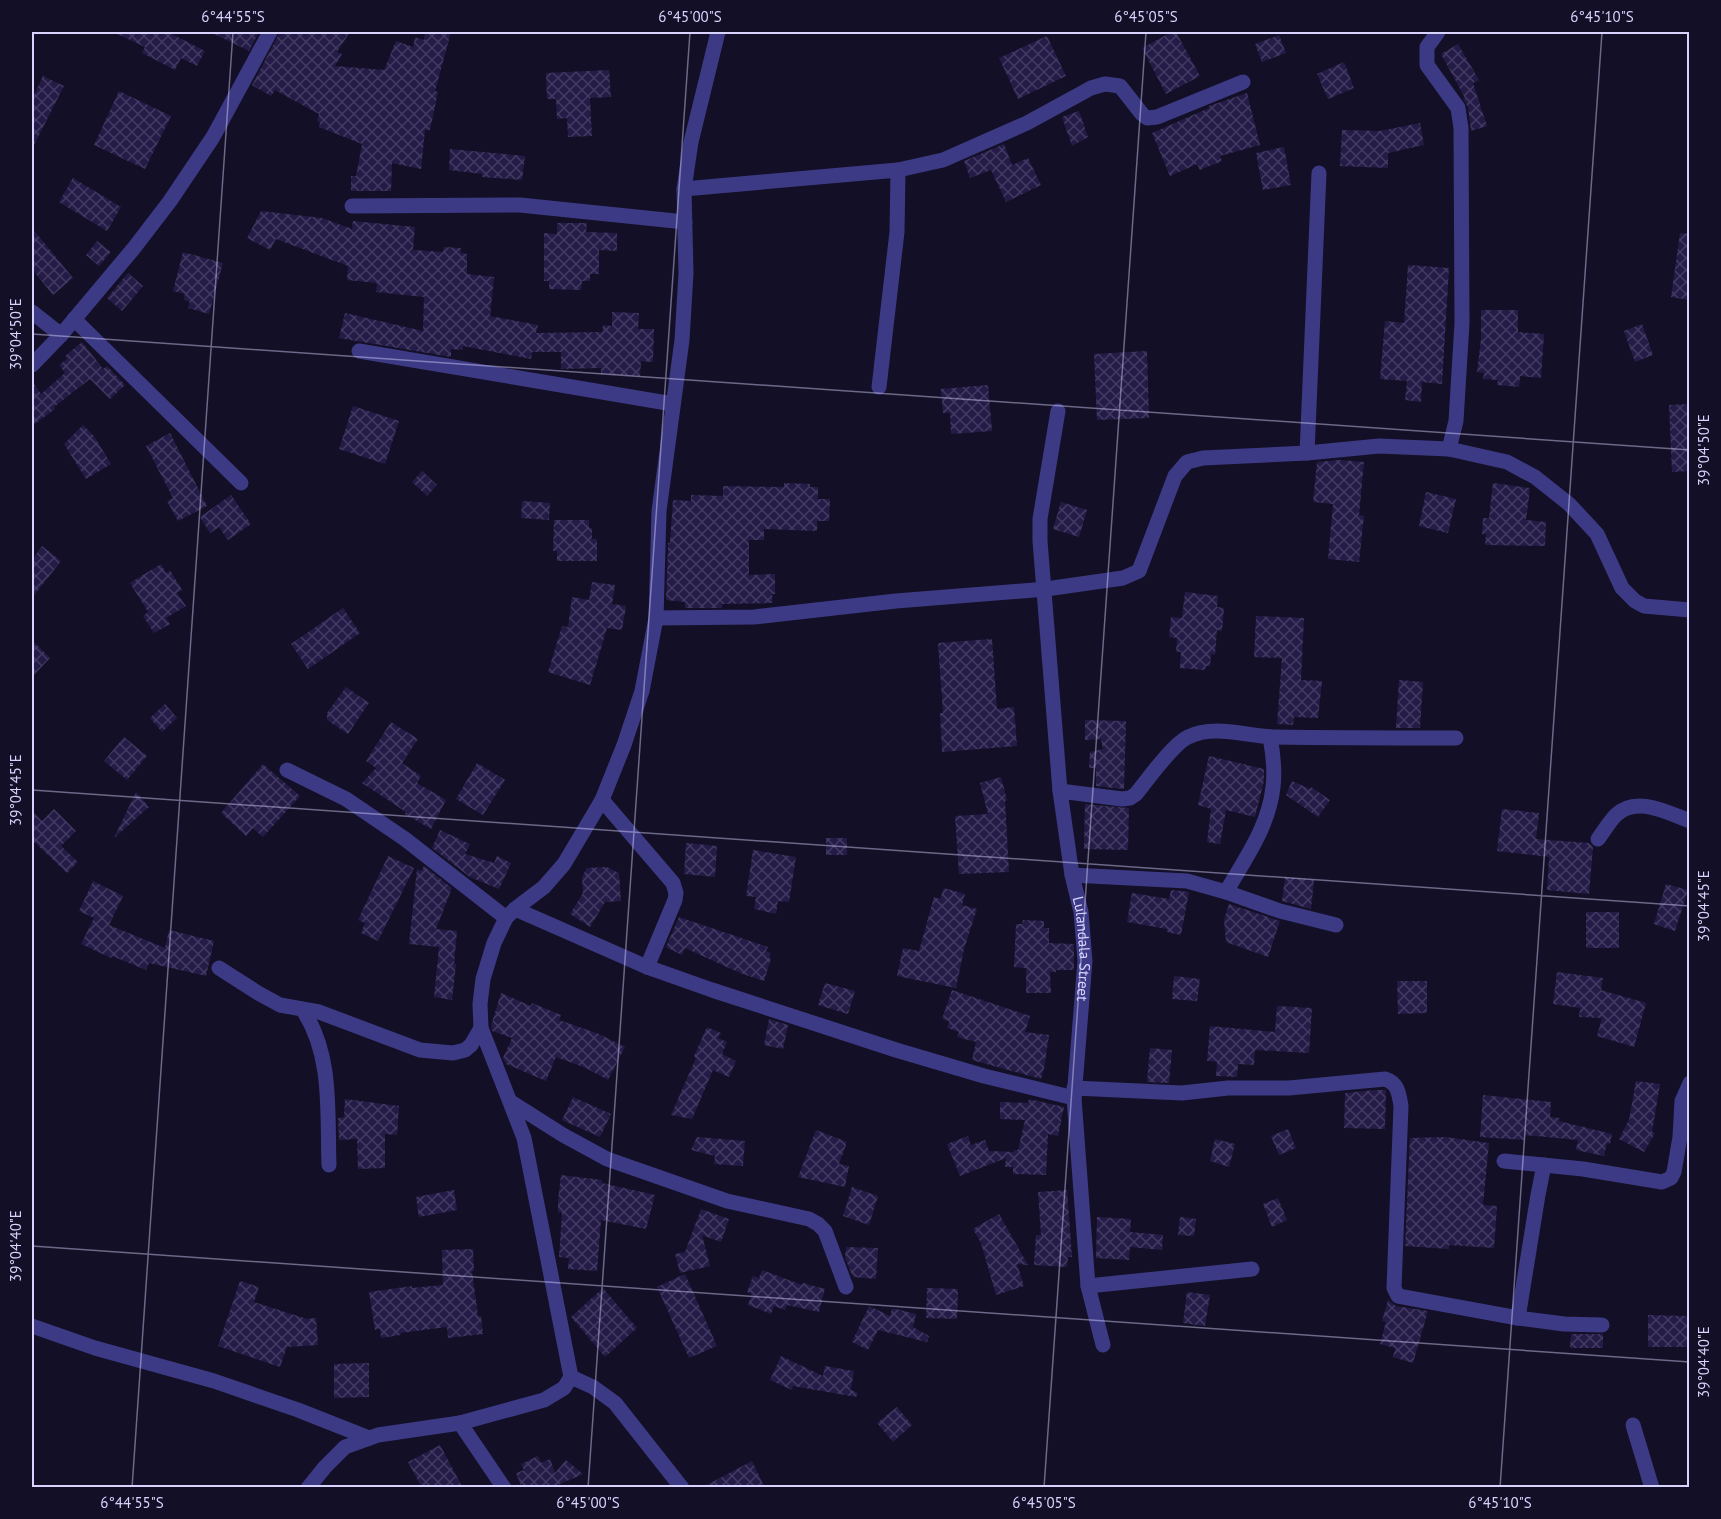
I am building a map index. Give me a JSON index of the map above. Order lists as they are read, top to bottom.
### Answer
{
  "streets": {
    "street": ["Lulandala Street"]
  },
  "coordinates": [
    "6°44'55\"S",
    "6°45'00\"S",
    "6°45'05\"S",
    "6°45'10\"S",
    "39°04'50\"E",
    "39°04'45\"E",
    "39°04'40\"E"
  ]
}
